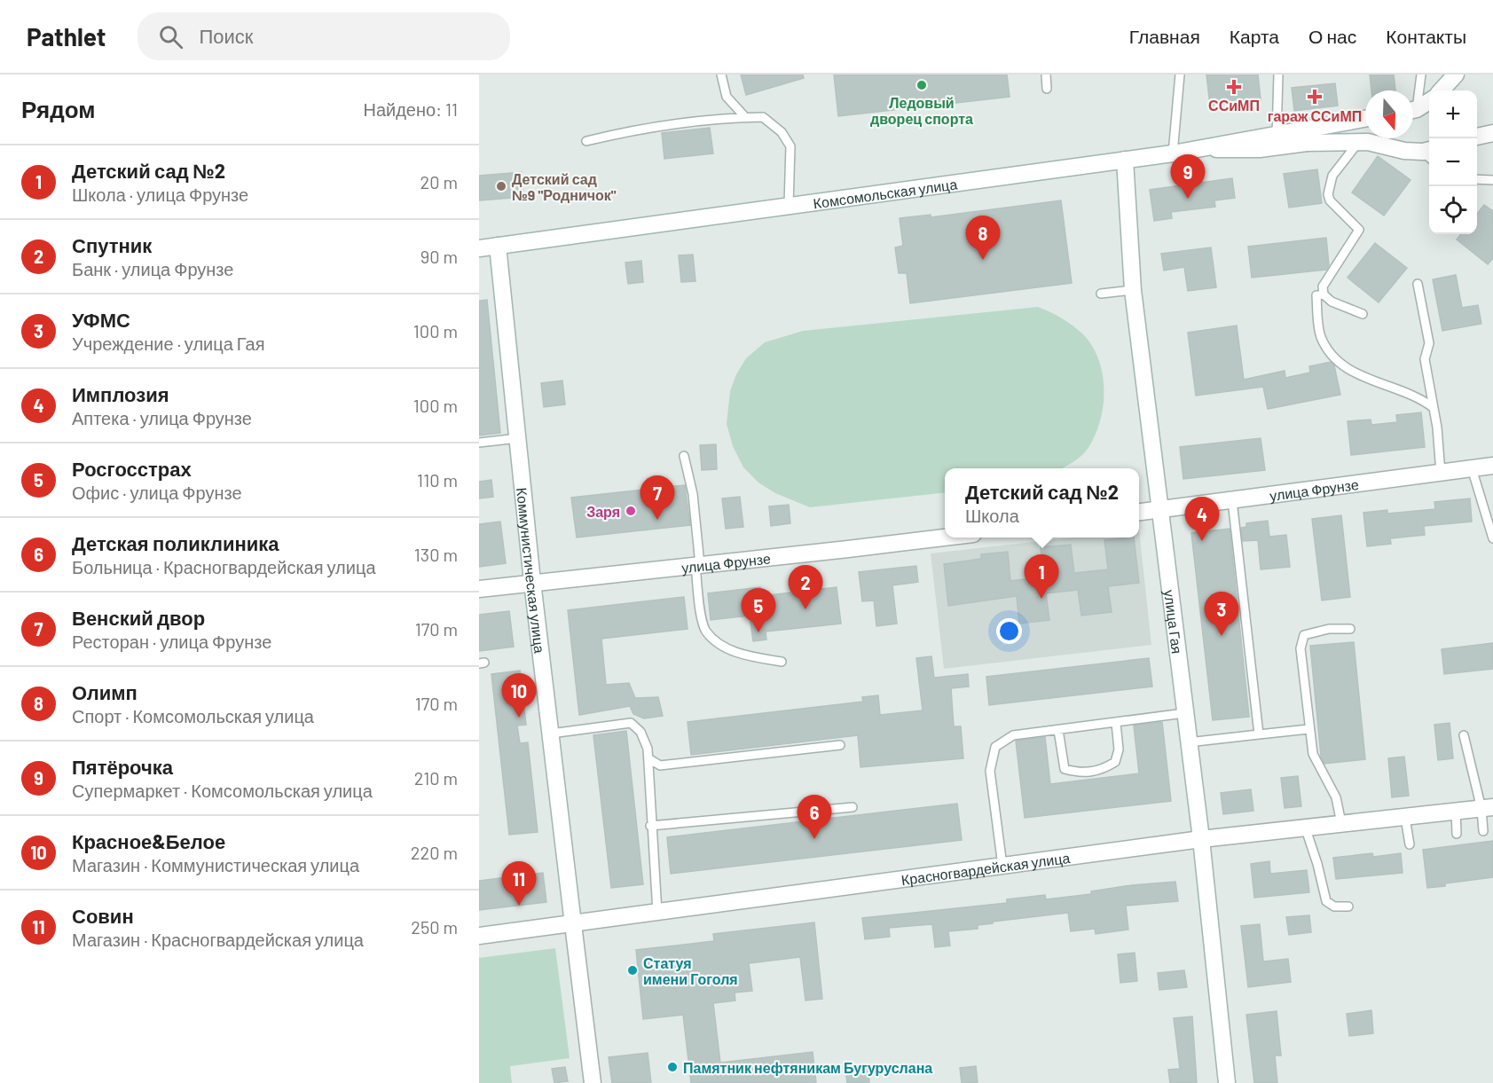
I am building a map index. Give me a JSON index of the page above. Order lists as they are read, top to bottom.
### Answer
{
  "streets": {
    "street": [
      "Комсомольская улица",
      "улица Фрунзе",
      "Коммунистическая улица",
      "улица Гая",
      "Красногвардейская улица"
    ]
  },
  "crossings": [
    ["Комсомольская улица", "Коммунистическая улица"],
    ["Комсомольская улица", "улица Гая"],
    ["улица Фрунзе", "Коммунистическая улица"],
    ["улица Фрунзе", "улица Гая"],
    ["Коммунистическая улица", "Красногвардейская улица"],
    ["улица Гая", "Красногвардейская улица"]
  ],
  "places": {
    "other": [
      "Ледовый дворец спорта",
      "Детский сад №9 \"Родничок\"",
      "Заря",
      "Статуя имени Гоголя",
      "Памятник нефтяникам Бугуруслана"
    ],
    "health": ["ССиМП", "гараж ССиМП"]
  },
  "north": "bottom",
  "page": {
    "header": "Pathlet",
    "search": "Поиск",
    "nav": [
      "Главная",
      "Карта",
      "О нас",
      "Контакты"
    ],
    "heading": ["Рядом", "Найдено: 11"],
    "map_buttons": ["+", "−"],
    "list": [
      {
        "mark": "1",
        "name": "Детский сад №2",
        "note": "Школа · улица Фрунзе",
        "value": "20 m"
      },
      {
        "mark": "2",
        "name": "Спутник",
        "note": "Банк · улица Фрунзе",
        "value": "90 m"
      },
      {
        "mark": "3",
        "name": "УФМС",
        "note": "Учреждение · улица Гая",
        "value": "100 m"
      },
      {
        "mark": "4",
        "name": "Имплозия",
        "note": "Аптека · улица Фрунзе",
        "value": "100 m"
      },
      {
        "mark": "5",
        "name": "Росгосстрах",
        "note": "Офис · улица Фрунзе",
        "value": "110 m"
      },
      {
        "mark": "6",
        "name": "Детская поликлиника",
        "note": "Больница · Красногвардейская улица",
        "value": "130 m"
      },
      {
        "mark": "7",
        "name": "Венский двор",
        "note": "Ресторан · улица Фрунзе",
        "value": "170 m"
      },
      {
        "mark": "8",
        "name": "Олимп",
        "note": "Спорт · Комсомольская улица",
        "value": "170 m"
      },
      {
        "mark": "9",
        "name": "Пятёрочка",
        "note": "Супермаркет · Комсомольская улица",
        "value": "210 m"
      },
      {
        "mark": "10",
        "name": "Красное&Белое",
        "note": "Магазин · Коммунистическая улица",
        "value": "220 m"
      },
      {
        "mark": "11",
        "name": "Совин",
        "note": "Магазин · Красногвардейская улица",
        "value": "250 m"
      }
    ],
    "pins": [
      "9",
      "8",
      "7",
      "4",
      "1",
      "2",
      "5",
      "3",
      "10",
      "6",
      "11"
    ],
    "popup": ["Детский сад №2", "Школа"]
  }
}
